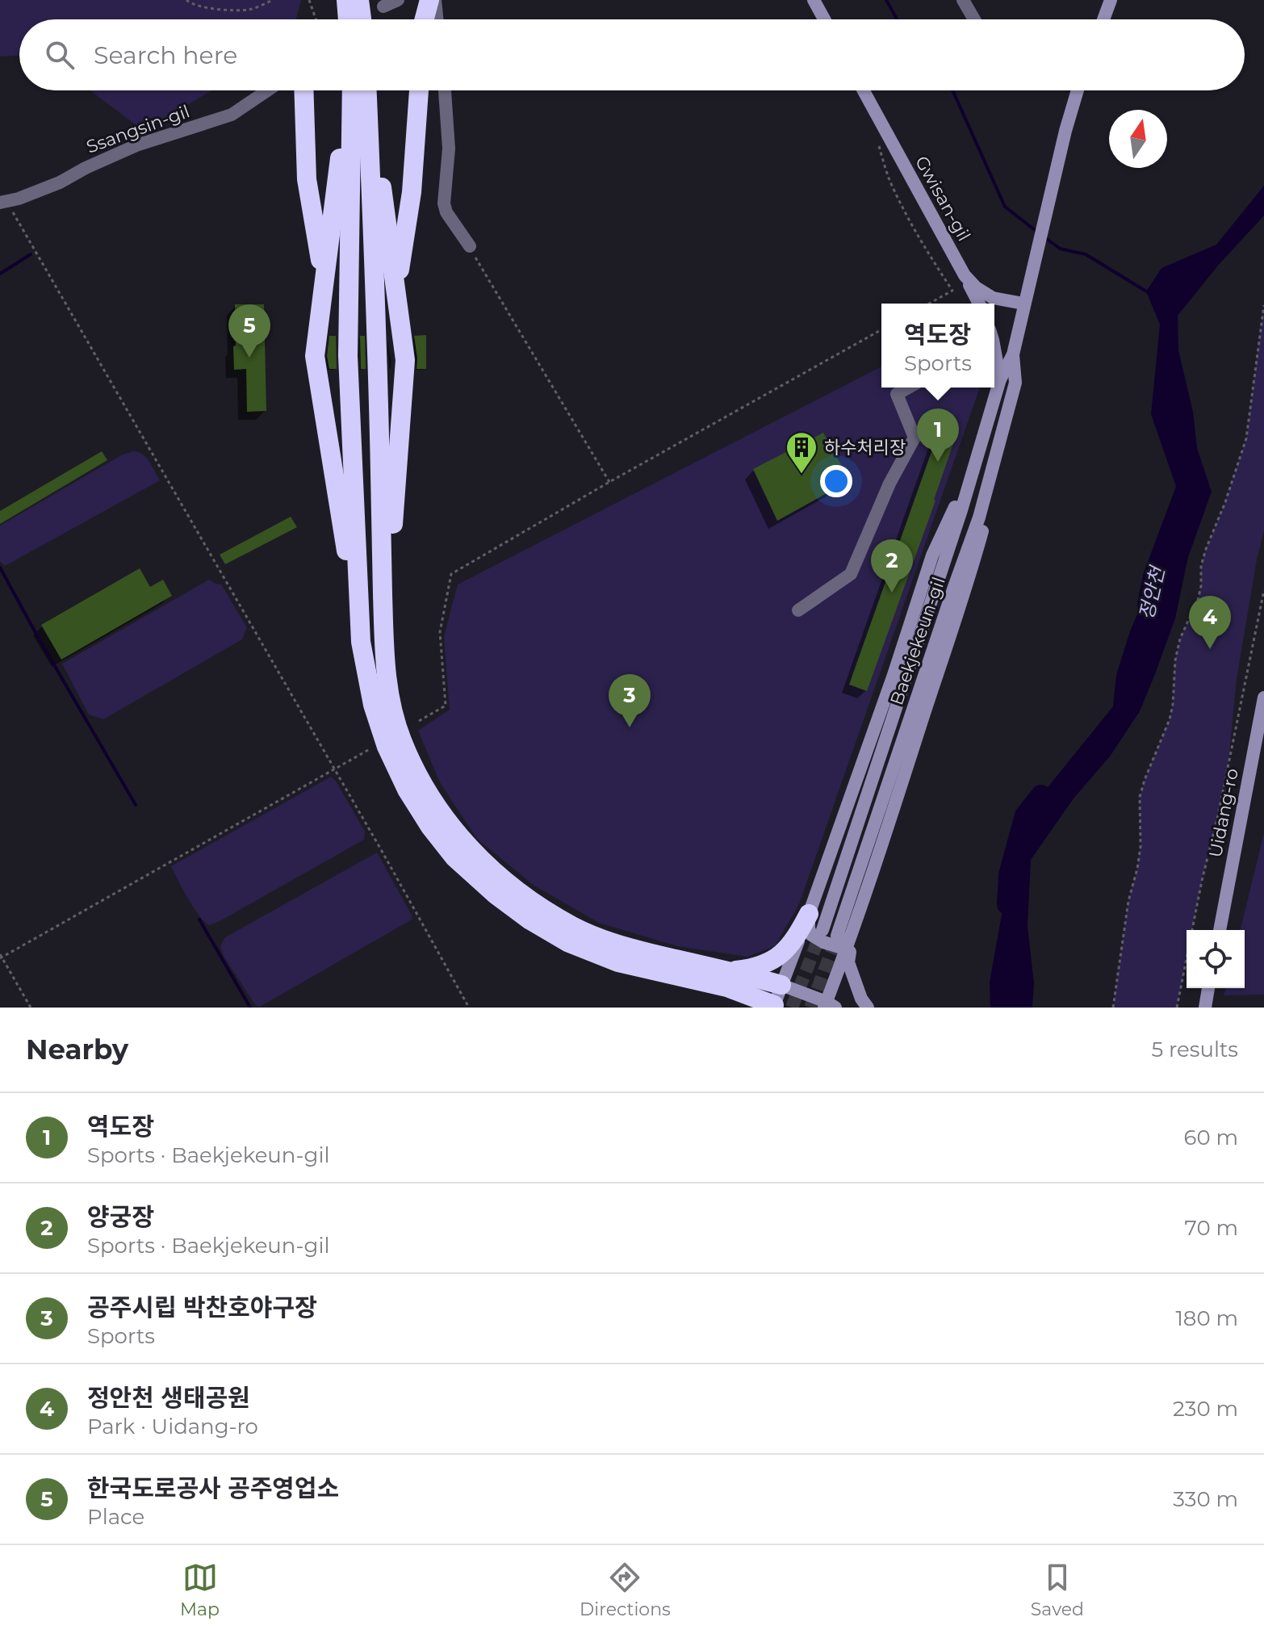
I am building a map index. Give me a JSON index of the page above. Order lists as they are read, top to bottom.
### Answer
{
  "streets": {
    "main road": ["Gwisan-gil", "Baekjekeun-gil", "Uidang-ro"],
    "street": ["Ssangsin-gil"]
  },
  "crossings": [
    ["Gwisan-gil", "Baekjekeun-gil"]
  ],
  "water": ["정안천"],
  "places": {
    "building": ["하수처리장"]
  },
  "north": "top",
  "page": {
    "search": "Search here",
    "popup": ["역도장", "Sports"],
    "pins": [
      "5",
      "1",
      "2",
      "4",
      "3"
    ],
    "heading": ["Nearby", "5 results"],
    "list": [
      {
        "mark": "1",
        "name": "역도장",
        "note": "Sports · Baekjekeun-gil",
        "value": "60 m"
      },
      {
        "mark": "2",
        "name": "양궁장",
        "note": "Sports · Baekjekeun-gil",
        "value": "70 m"
      },
      {
        "mark": "3",
        "name": "공주시립 박찬호야구장",
        "note": "Sports",
        "value": "180 m"
      },
      {
        "mark": "4",
        "name": "정안천 생태공원",
        "note": "Park · Uidang-ro",
        "value": "230 m"
      },
      {
        "mark": "5",
        "name": "한국도로공사 공주영업소",
        "note": "Place",
        "value": "330 m"
      }
    ],
    "nav": ["Map", "Directions", "Saved"]
  }
}
